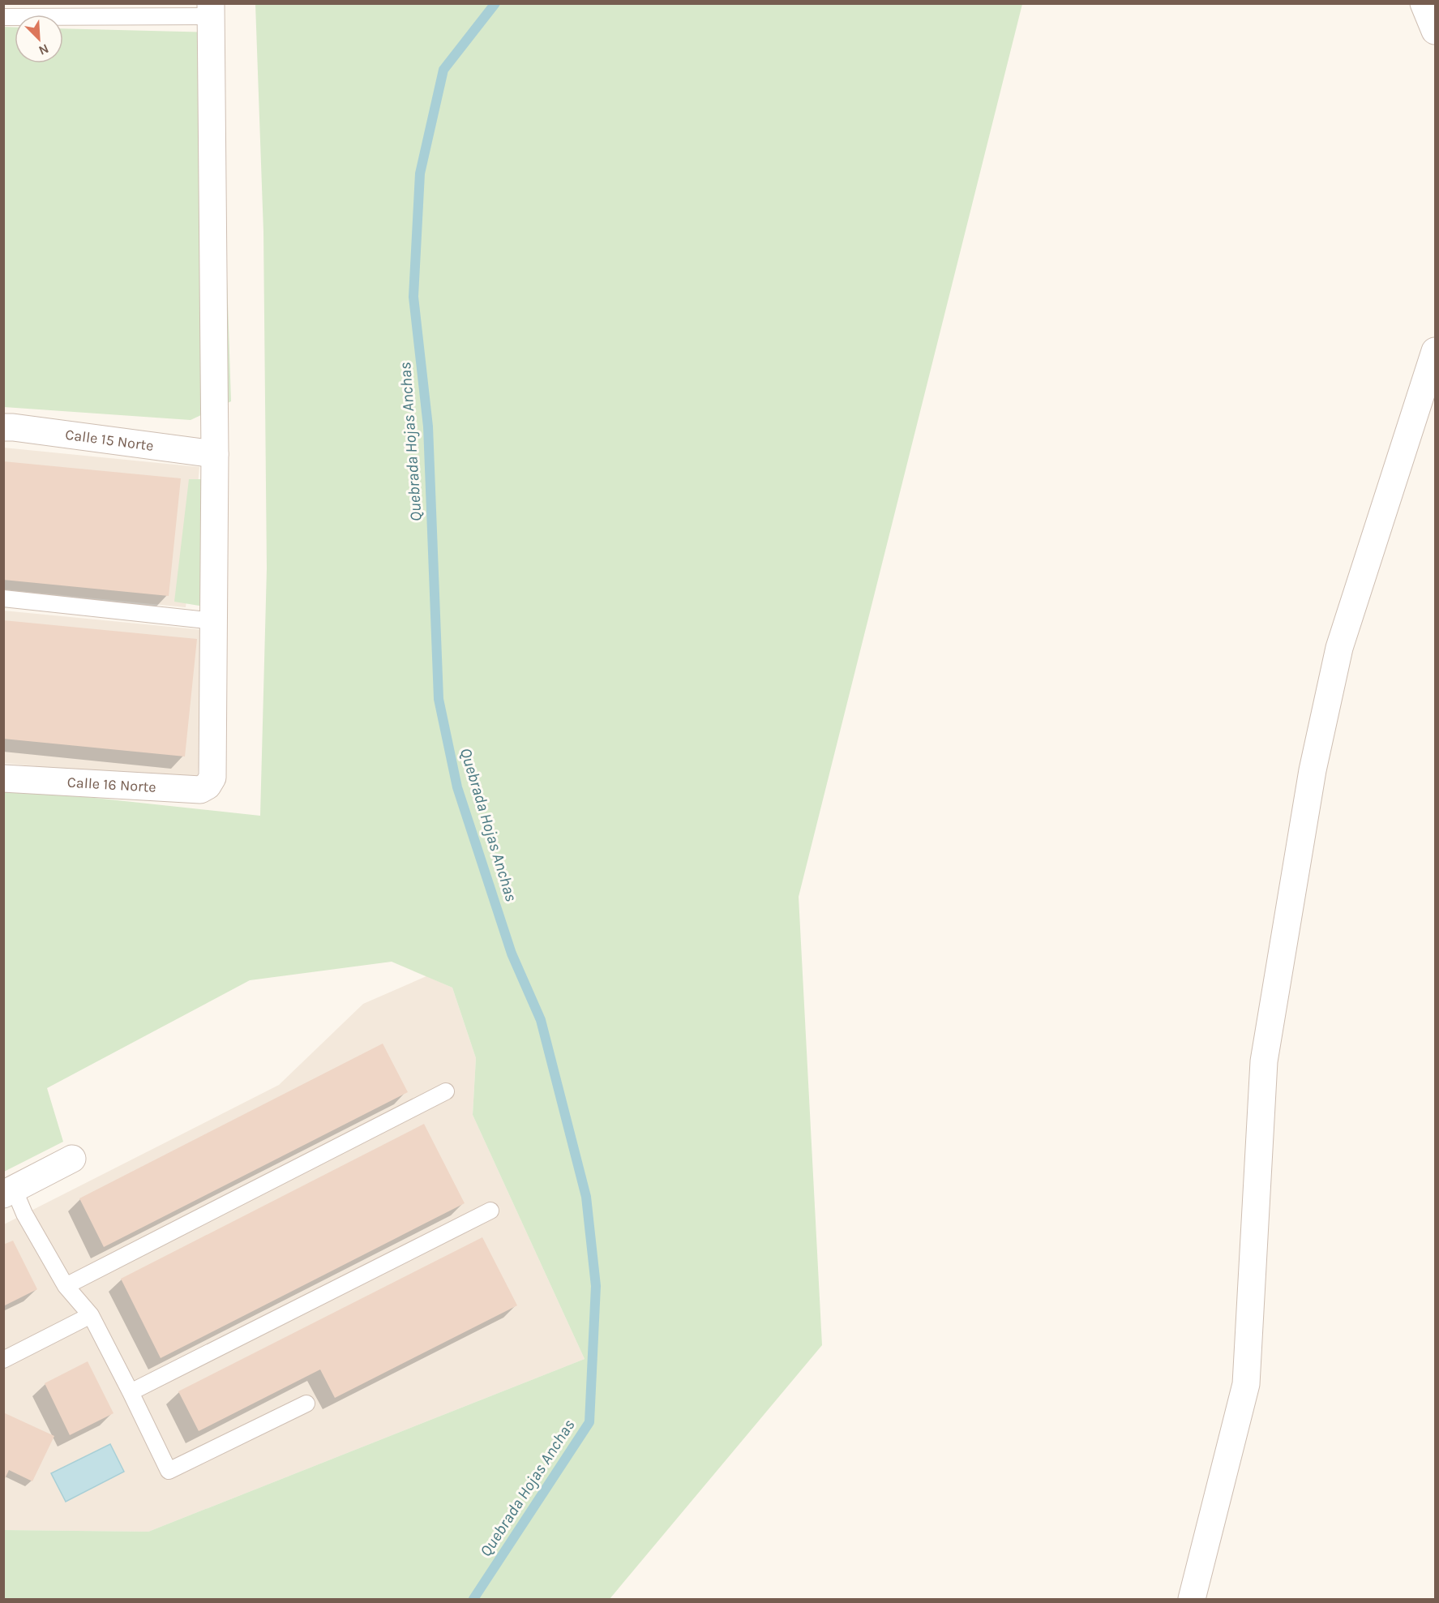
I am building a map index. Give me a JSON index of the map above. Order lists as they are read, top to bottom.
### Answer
{
  "streets": {
    "street": ["Calle 15 Norte", "Calle 16 Norte"]
  },
  "water": ["Quebrada Hojas Anchas"],
  "north": "bottom right"
}
